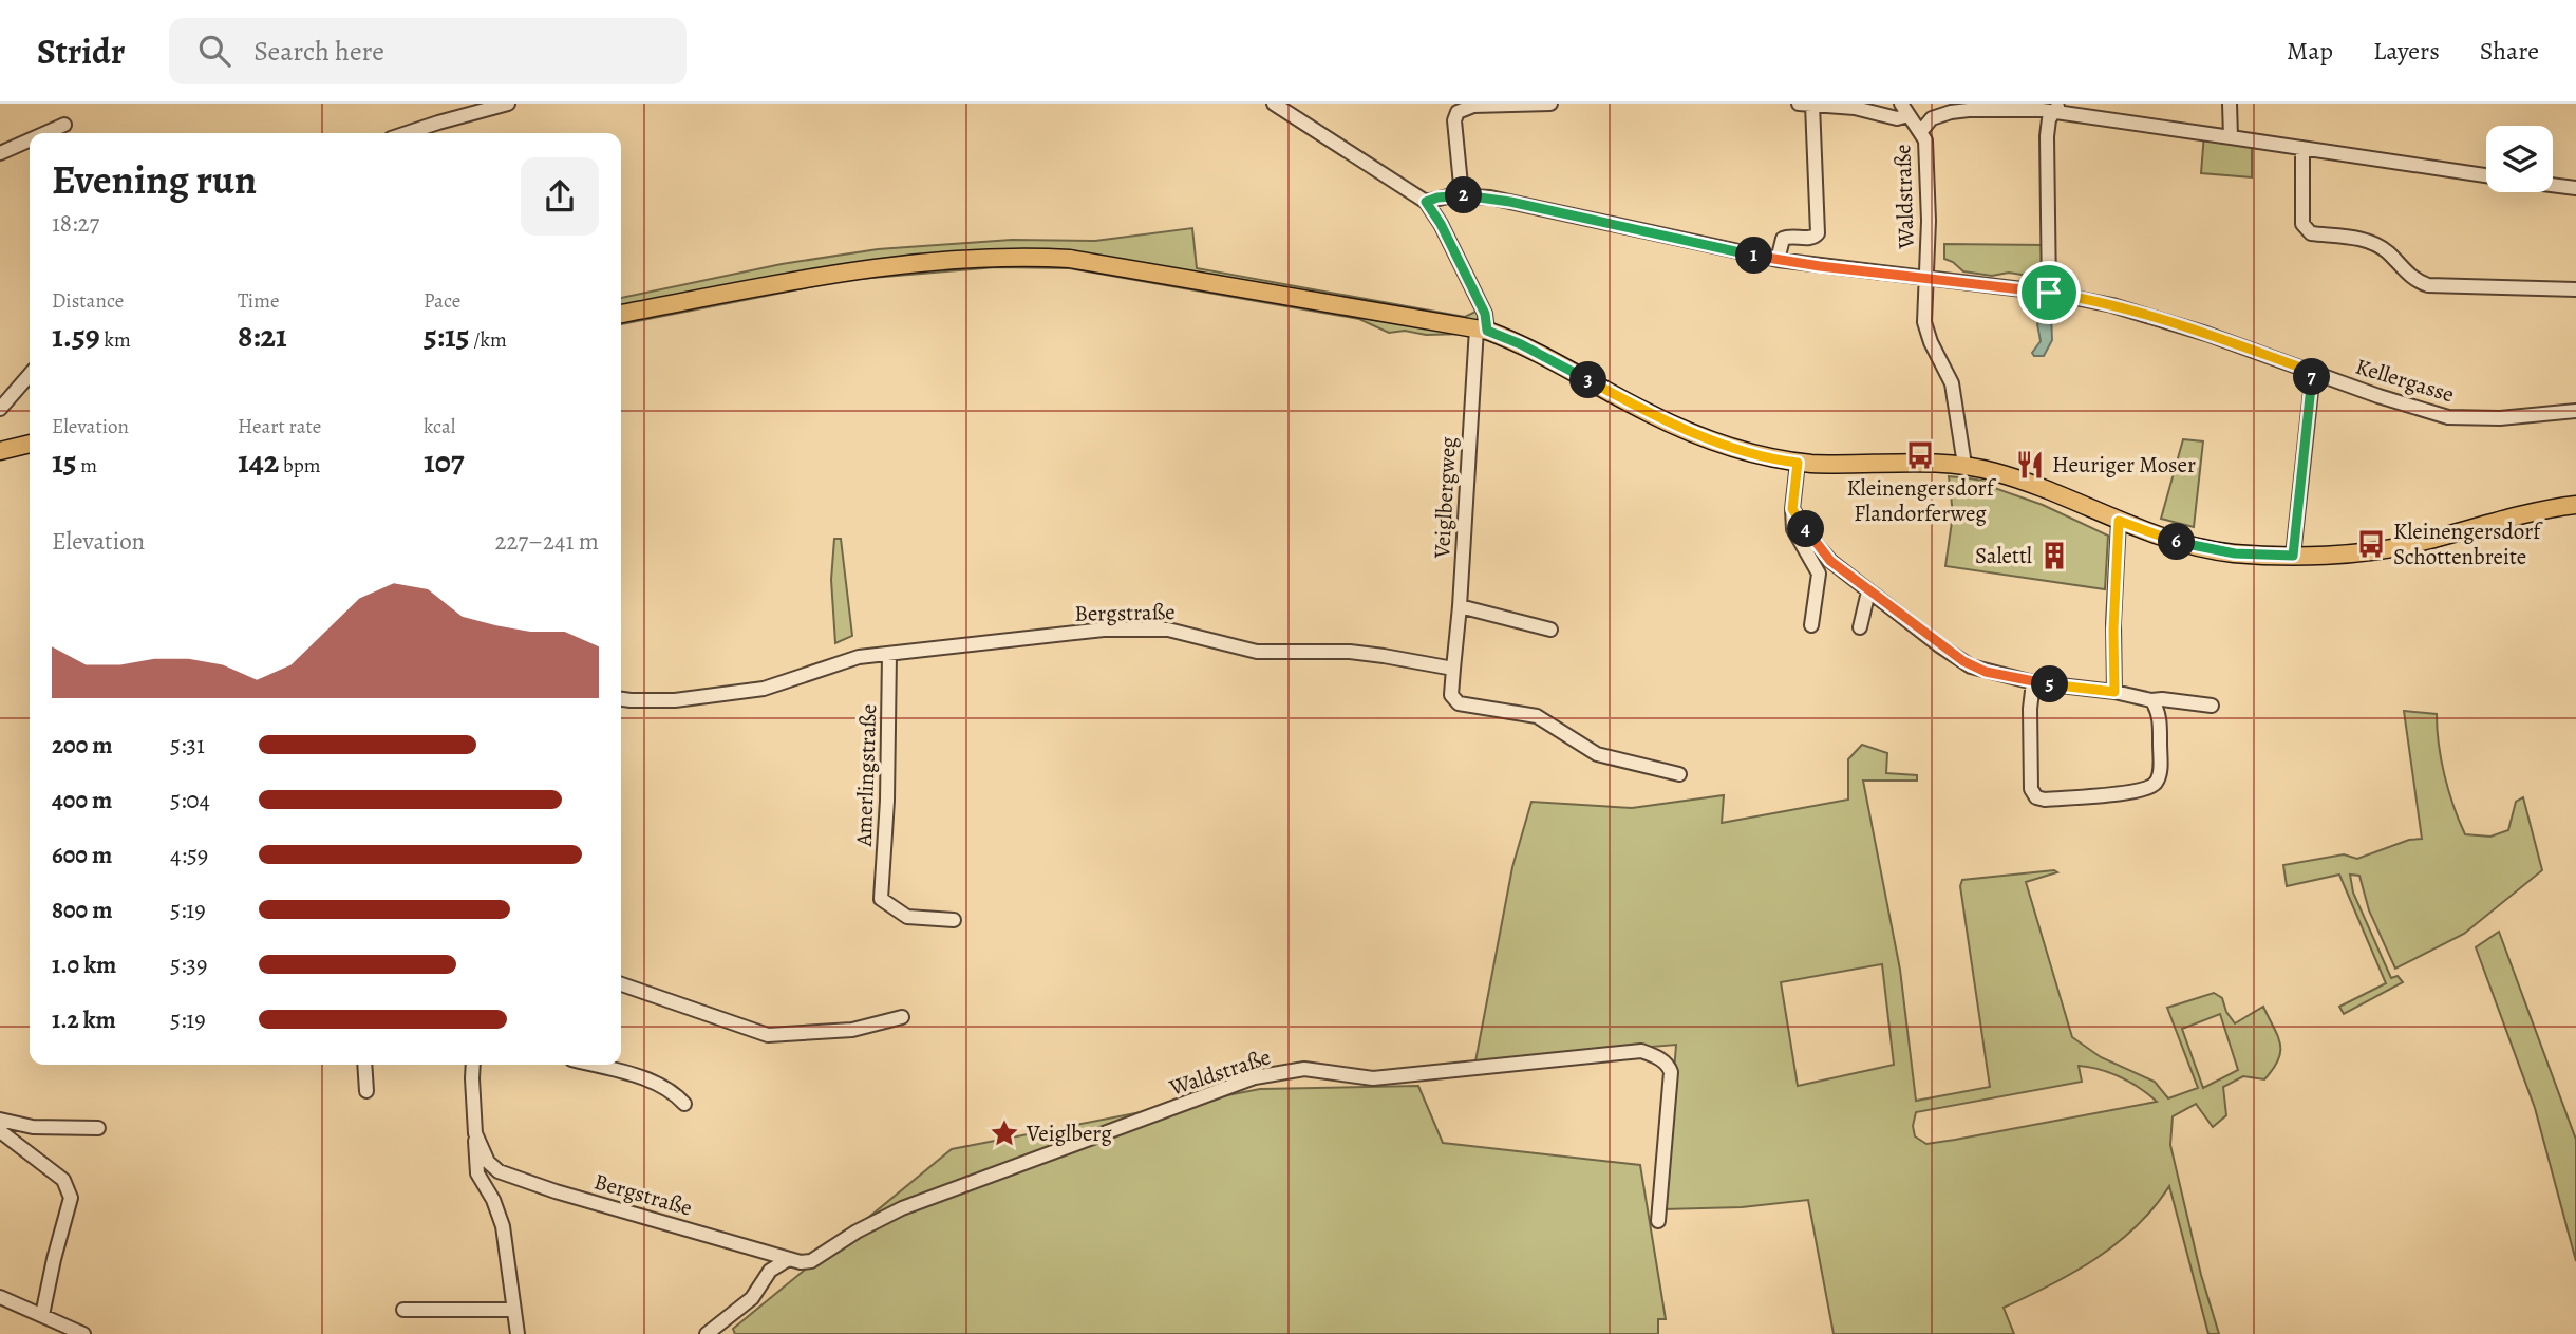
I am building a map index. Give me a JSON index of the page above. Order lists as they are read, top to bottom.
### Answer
{
  "streets": {
    "street": [
      "Waldstraße",
      "Kellergasse",
      "Veiglbergweg",
      "Bergstraße",
      "Amerlingstraße"
    ]
  },
  "crossings": [
    ["Waldstraße", "Kellergasse"],
    ["Waldstraße", "Bergstraße"],
    ["Veiglbergweg", "Bergstraße"],
    ["Bergstraße", "Amerlingstraße"]
  ],
  "places": {
    "bus stop": ["Kleinengersdorf Flandorferweg", "Kleinengersdorf Schottenbreite"],
    "restaurant": ["Heuriger Moser"],
    "building": ["Salettl"],
    "place": ["Veiglberg"]
  },
  "page": {
    "header": "Stridr",
    "search": "Search here",
    "nav": ["Map", "Layers", "Share"],
    "heading": ["Evening run", "18:27"],
    "pins": [
      "2",
      "1",
      "7",
      "3",
      "4",
      "6",
      "5"
    ],
    "stats": [
      ["Distance", "1.59 km"],
      ["Time", "8:21"],
      ["Pace", "5:15 /km"],
      ["Elevation", "15 m"],
      ["Heart rate", "142 bpm"],
      ["kcal", "107"]
    ],
    "chart": ["Elevation", "227–241 m"],
    "list": [
      {
        "name": "200 m",
        "note": "5:31"
      },
      {
        "name": "400 m",
        "note": "5:04"
      },
      {
        "name": "600 m",
        "note": "4:59"
      },
      {
        "name": "800 m",
        "note": "5:19"
      },
      {
        "name": "1.0 km",
        "note": "5:39"
      },
      {
        "name": "1.2 km",
        "note": "5:19"
      }
    ]
  }
}
